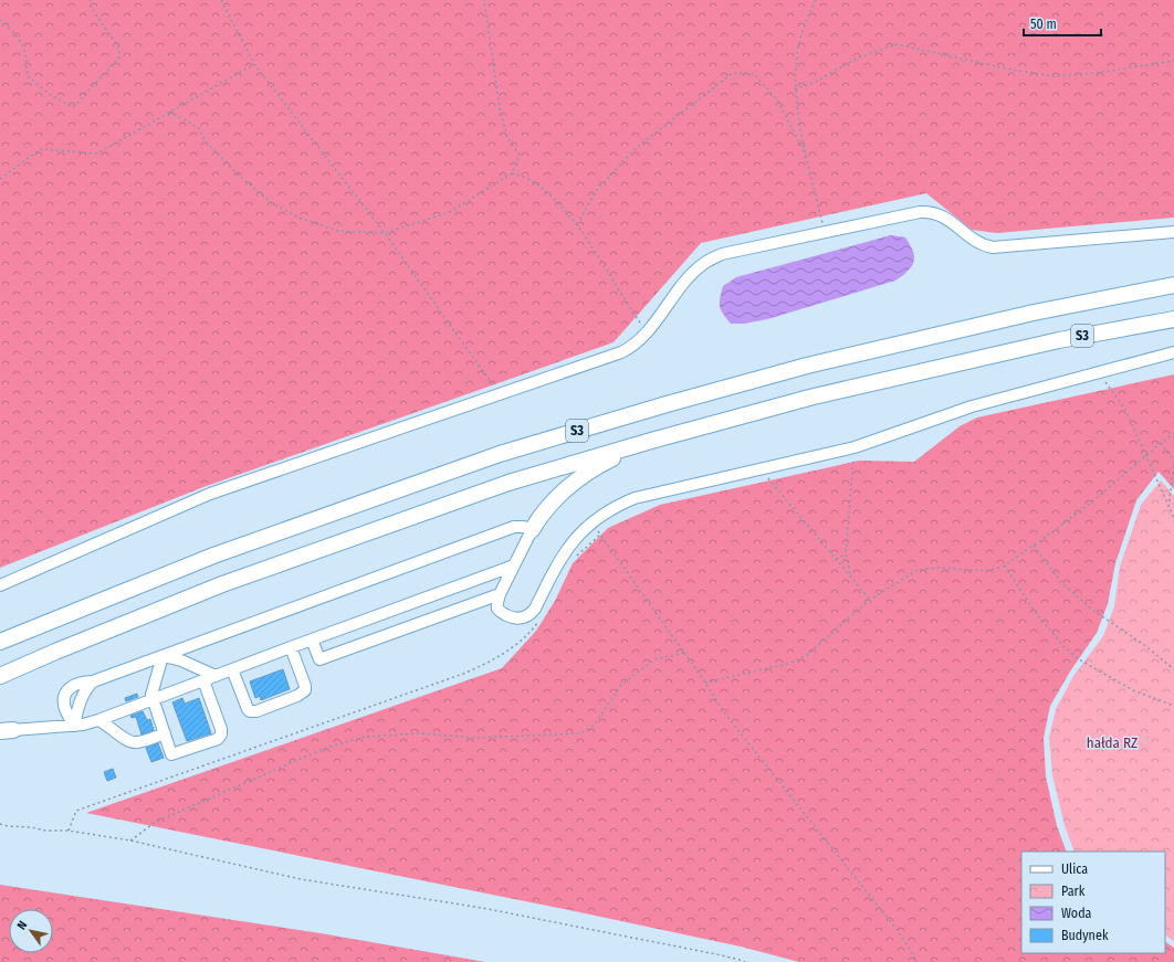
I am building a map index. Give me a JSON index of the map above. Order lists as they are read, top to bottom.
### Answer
{
  "streets": {
    "highway": ["S3"]
  },
  "parks": ["hałda RZ"],
  "legend": [
    "Ulica",
    "Park",
    "Woda",
    "Budynek"
  ],
  "scale_bar": "50 m",
  "north": "top left"
}
